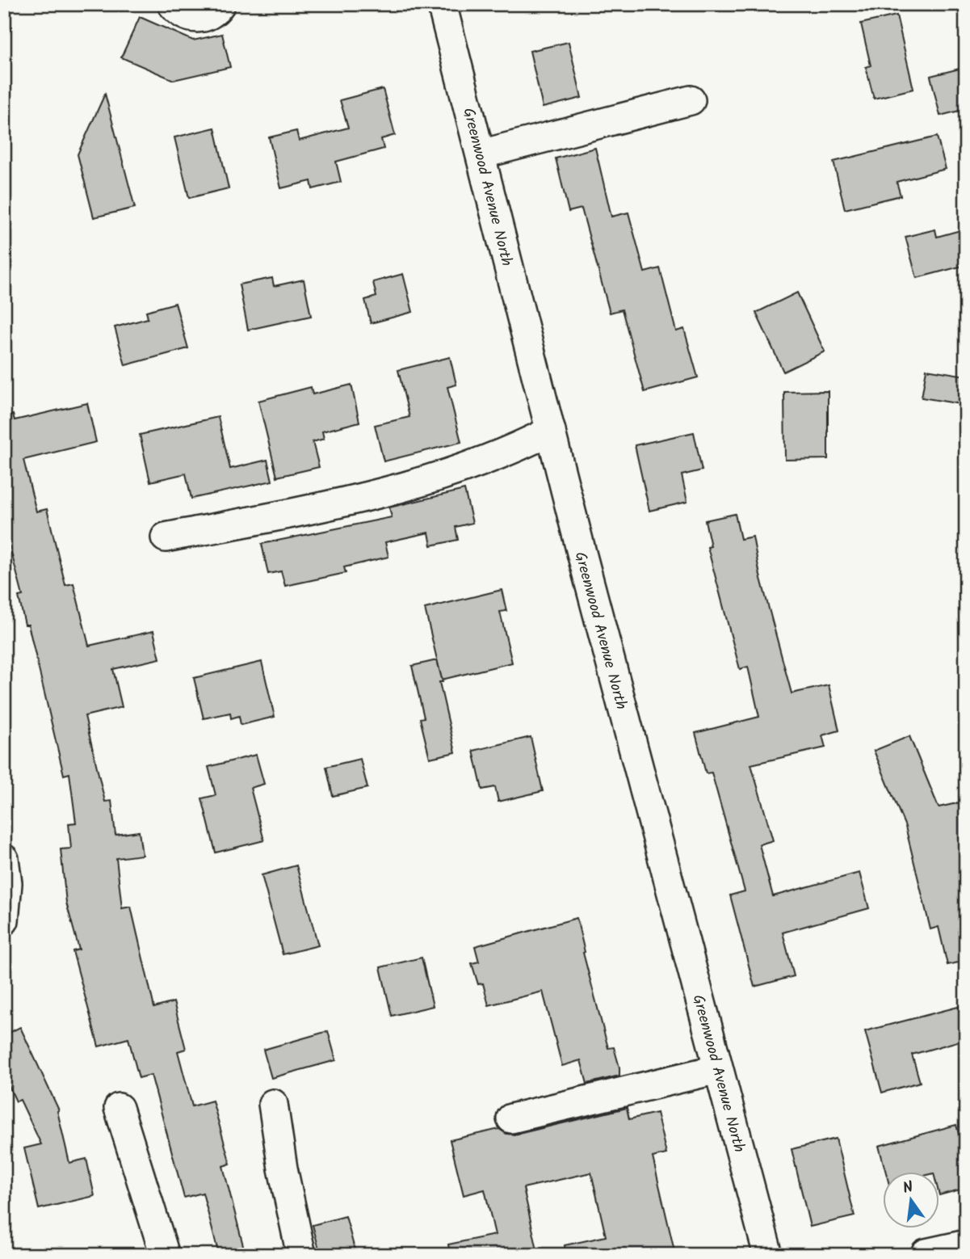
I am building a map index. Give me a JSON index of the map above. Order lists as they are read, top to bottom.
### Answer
{
  "streets": {
    "street": ["Greenwood Avenue North"]
  },
  "north": "top"
}
